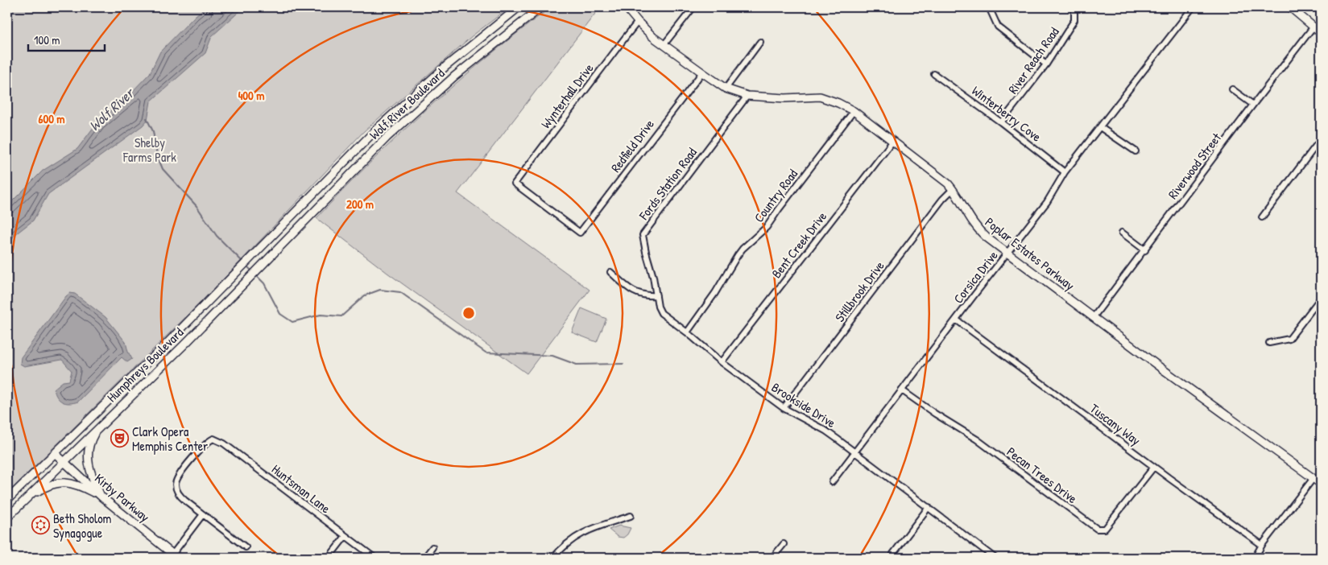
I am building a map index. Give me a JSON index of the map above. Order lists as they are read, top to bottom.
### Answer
{
  "streets": {
    "main road": [
      "Wolf River Boulevard",
      "Poplar Estates Parkway",
      "Humphreys Boulevard",
      "Kirby Parkway"
    ],
    "street": [
      "River Reach Road",
      "Wynterhall Drive",
      "Winterberry Cove",
      "Redfield Drive",
      "Riverwood Street",
      "Fords Station Road",
      "Country Road",
      "Bent Creek Drive",
      "Corsica Drive",
      "Stillbrook Drive",
      "Brookside Drive",
      "Tuscany Way",
      "Pecan Trees Drive",
      "Huntsman Lane"
    ]
  },
  "crossings": [
    ["River Reach Road", "Winterberry Cove"],
    ["Wynterhall Drive", "Redfield Drive"],
    ["Wynterhall Drive", "Poplar Estates Parkway"],
    ["Wolf River Boulevard", "Humphreys Boulevard"],
    ["Winterberry Cove", "Corsica Drive"],
    ["Redfield Drive", "Poplar Estates Parkway"],
    ["Riverwood Street", "Poplar Estates Parkway"],
    ["Fords Station Road", "Poplar Estates Parkway"],
    ["Fords Station Road", "Brookside Drive"],
    ["Country Road", "Poplar Estates Parkway"],
    ["Country Road", "Brookside Drive"],
    ["Bent Creek Drive", "Poplar Estates Parkway"],
    ["Bent Creek Drive", "Brookside Drive"],
    ["Poplar Estates Parkway", "Corsica Drive"],
    ["Poplar Estates Parkway", "Stillbrook Drive"],
    ["Corsica Drive", "Brookside Drive"],
    ["Corsica Drive", "Tuscany Way"],
    ["Corsica Drive", "Pecan Trees Drive"],
    ["Stillbrook Drive", "Brookside Drive"],
    ["Humphreys Boulevard", "Kirby Parkway"],
    ["Tuscany Way", "Pecan Trees Drive"]
  ],
  "water": ["Wolf River"],
  "parks": ["Shelby Farms Park"],
  "places": {
    "theatre": ["Clark Opera Memphis Center"],
    "synagogue": ["Beth Sholom Synagogue"]
  },
  "scale_bar": "100 m",
  "rings": ["400 m", "600 m", "200 m"]
}
